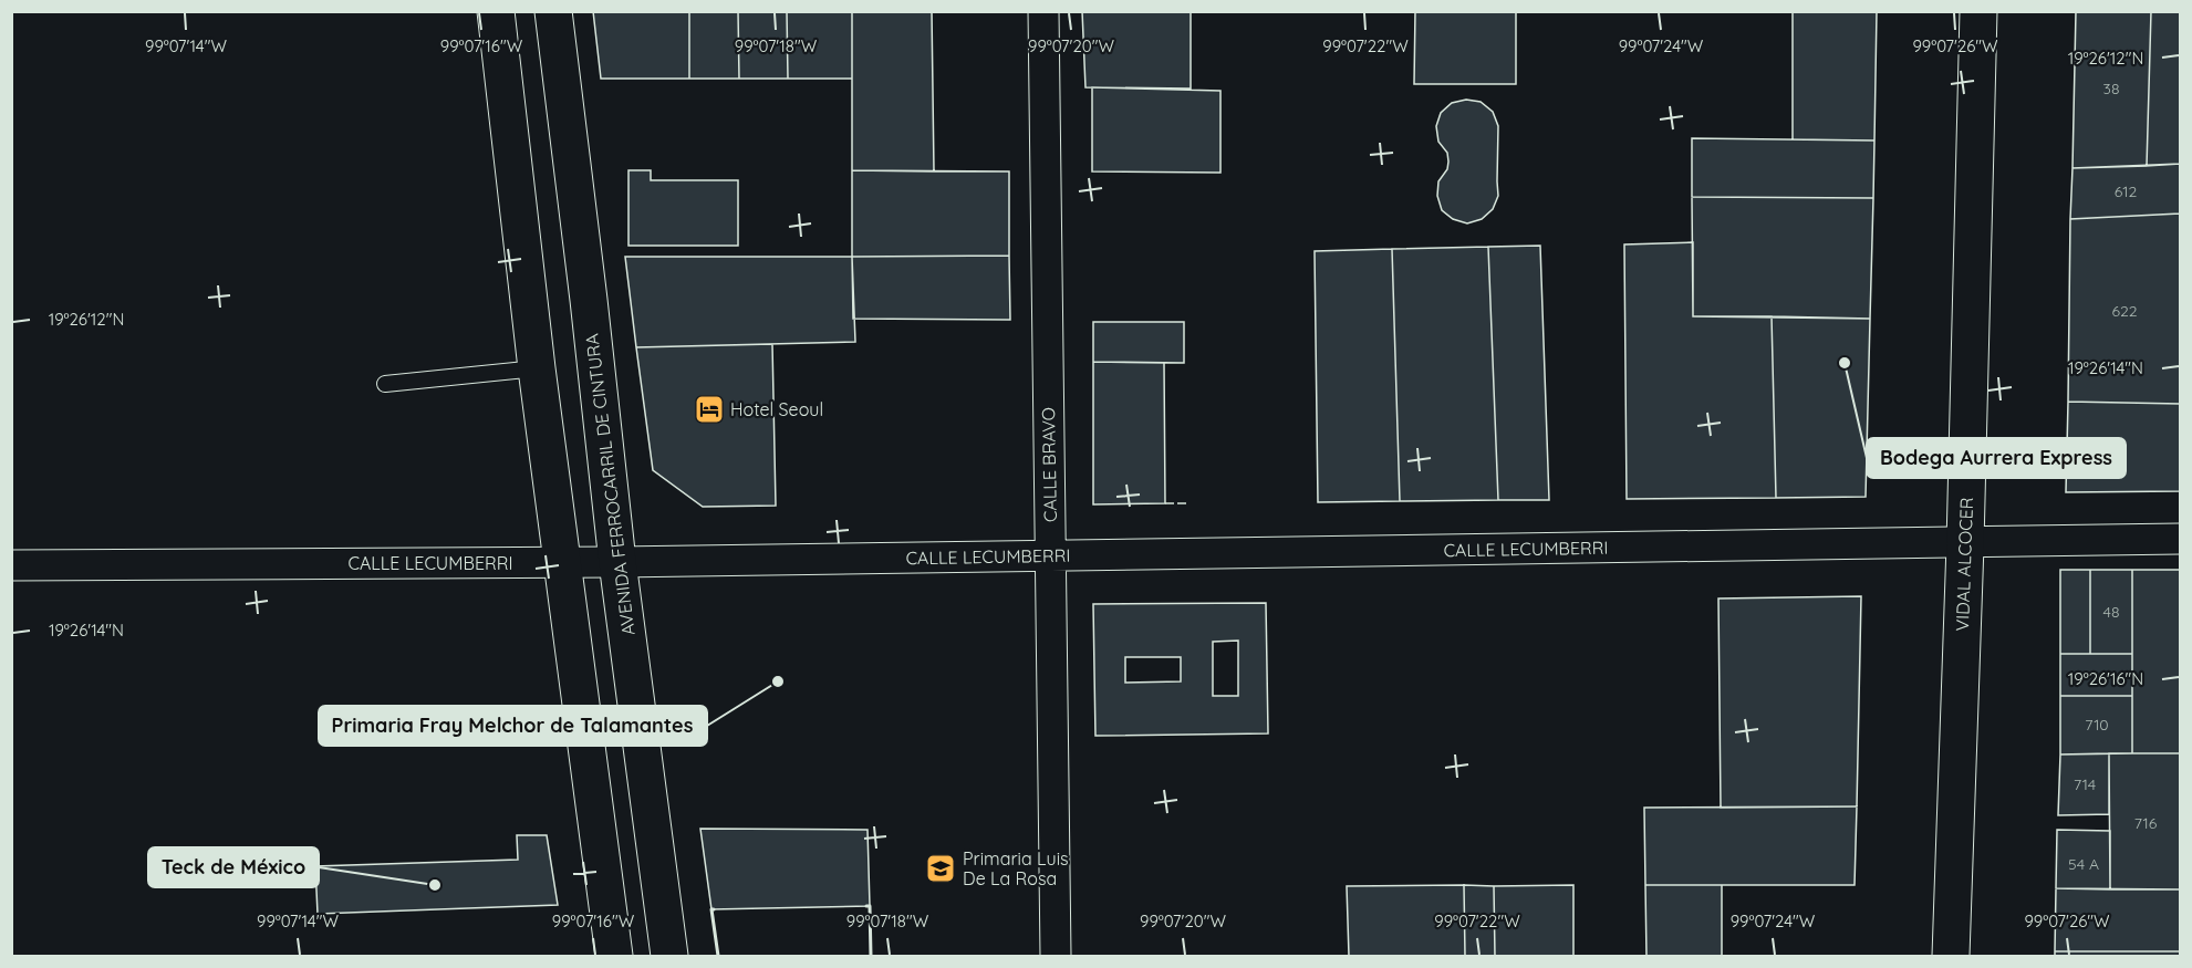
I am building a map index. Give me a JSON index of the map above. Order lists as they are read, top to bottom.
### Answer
{
  "streets": {
    "street": [
      "CALLE BRAVO",
      "AVENIDA FERROCARRIL DE CINTURA",
      "CALLE LECUMBERRI",
      "VIDAL ALCOCER"
    ]
  },
  "crossings": [
    ["CALLE BRAVO", "CALLE LECUMBERRI"],
    ["AVENIDA FERROCARRIL DE CINTURA", "CALLE LECUMBERRI"],
    ["CALLE LECUMBERRI", "VIDAL ALCOCER"]
  ],
  "places": {
    "other": ["Bodega Aurrera Express", "Primaria Fray Melchor de Talamantes", "Teck de México"],
    "hotel": ["Hotel Seoul"],
    "school or university": ["Primaria Luis De La Rosa"]
  },
  "house_numbers": [
    "38",
    "612",
    "622",
    "48",
    "710",
    "714",
    "716",
    "54 A"
  ],
  "coordinates": [
    "99°07'14\"W",
    "99°07'16\"W",
    "99°07'18\"W",
    "99°07'20\"W",
    "99°07'22\"W",
    "99°07'24\"W",
    "99°07'26\"W",
    "19°26'12\"N",
    "19°26'14\"N",
    "19°26'16\"N"
  ]
}
